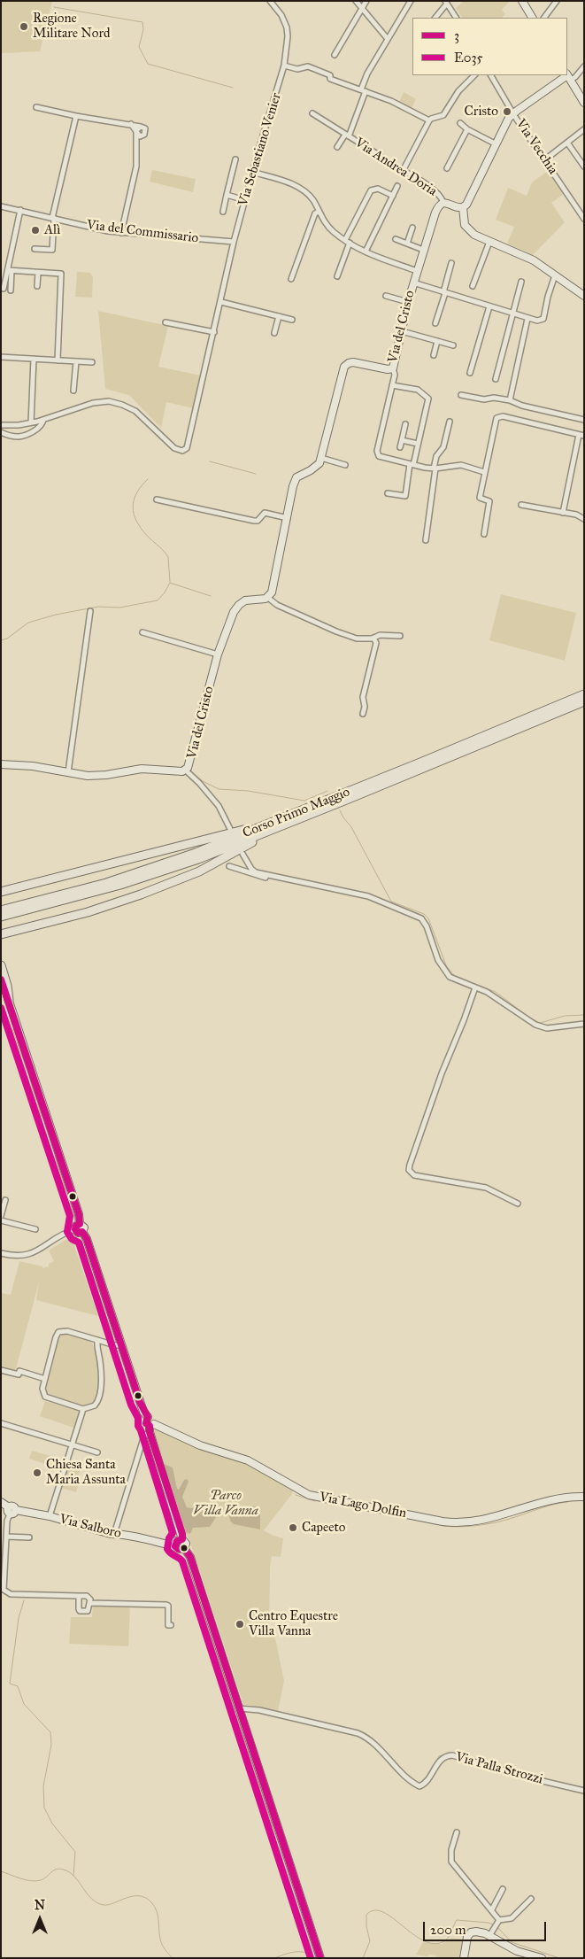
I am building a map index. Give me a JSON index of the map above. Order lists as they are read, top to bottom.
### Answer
{
  "streets": {
    "highway": ["Corso Primo Maggio"],
    "street": [
      "Via Vecchia",
      "Via Sebastiano Venier",
      "Via Andrea Doria",
      "Via del Commissario",
      "Via del Cristo",
      "Via Lago Dolfin",
      "Via Salboro",
      "Via Palla Strozzi"
    ]
  },
  "crossings": [
    ["Via Sebastiano Venier", "Via del Commissario"],
    ["Via Andrea Doria", "Via del Cristo"]
  ],
  "parks": ["Parco Villa Vanna"],
  "places": [
    "Regione Militare Nord",
    "Cristo",
    "Alì",
    "Chiesa Santa Maria Assunta",
    "Capeeto",
    "Centro Equestre Villa Vanna"
  ],
  "lines": ["transit line 3", "transit line E035"],
  "legend": ["3", "E035"],
  "scale_bar": "200 m",
  "north": "top"
}
